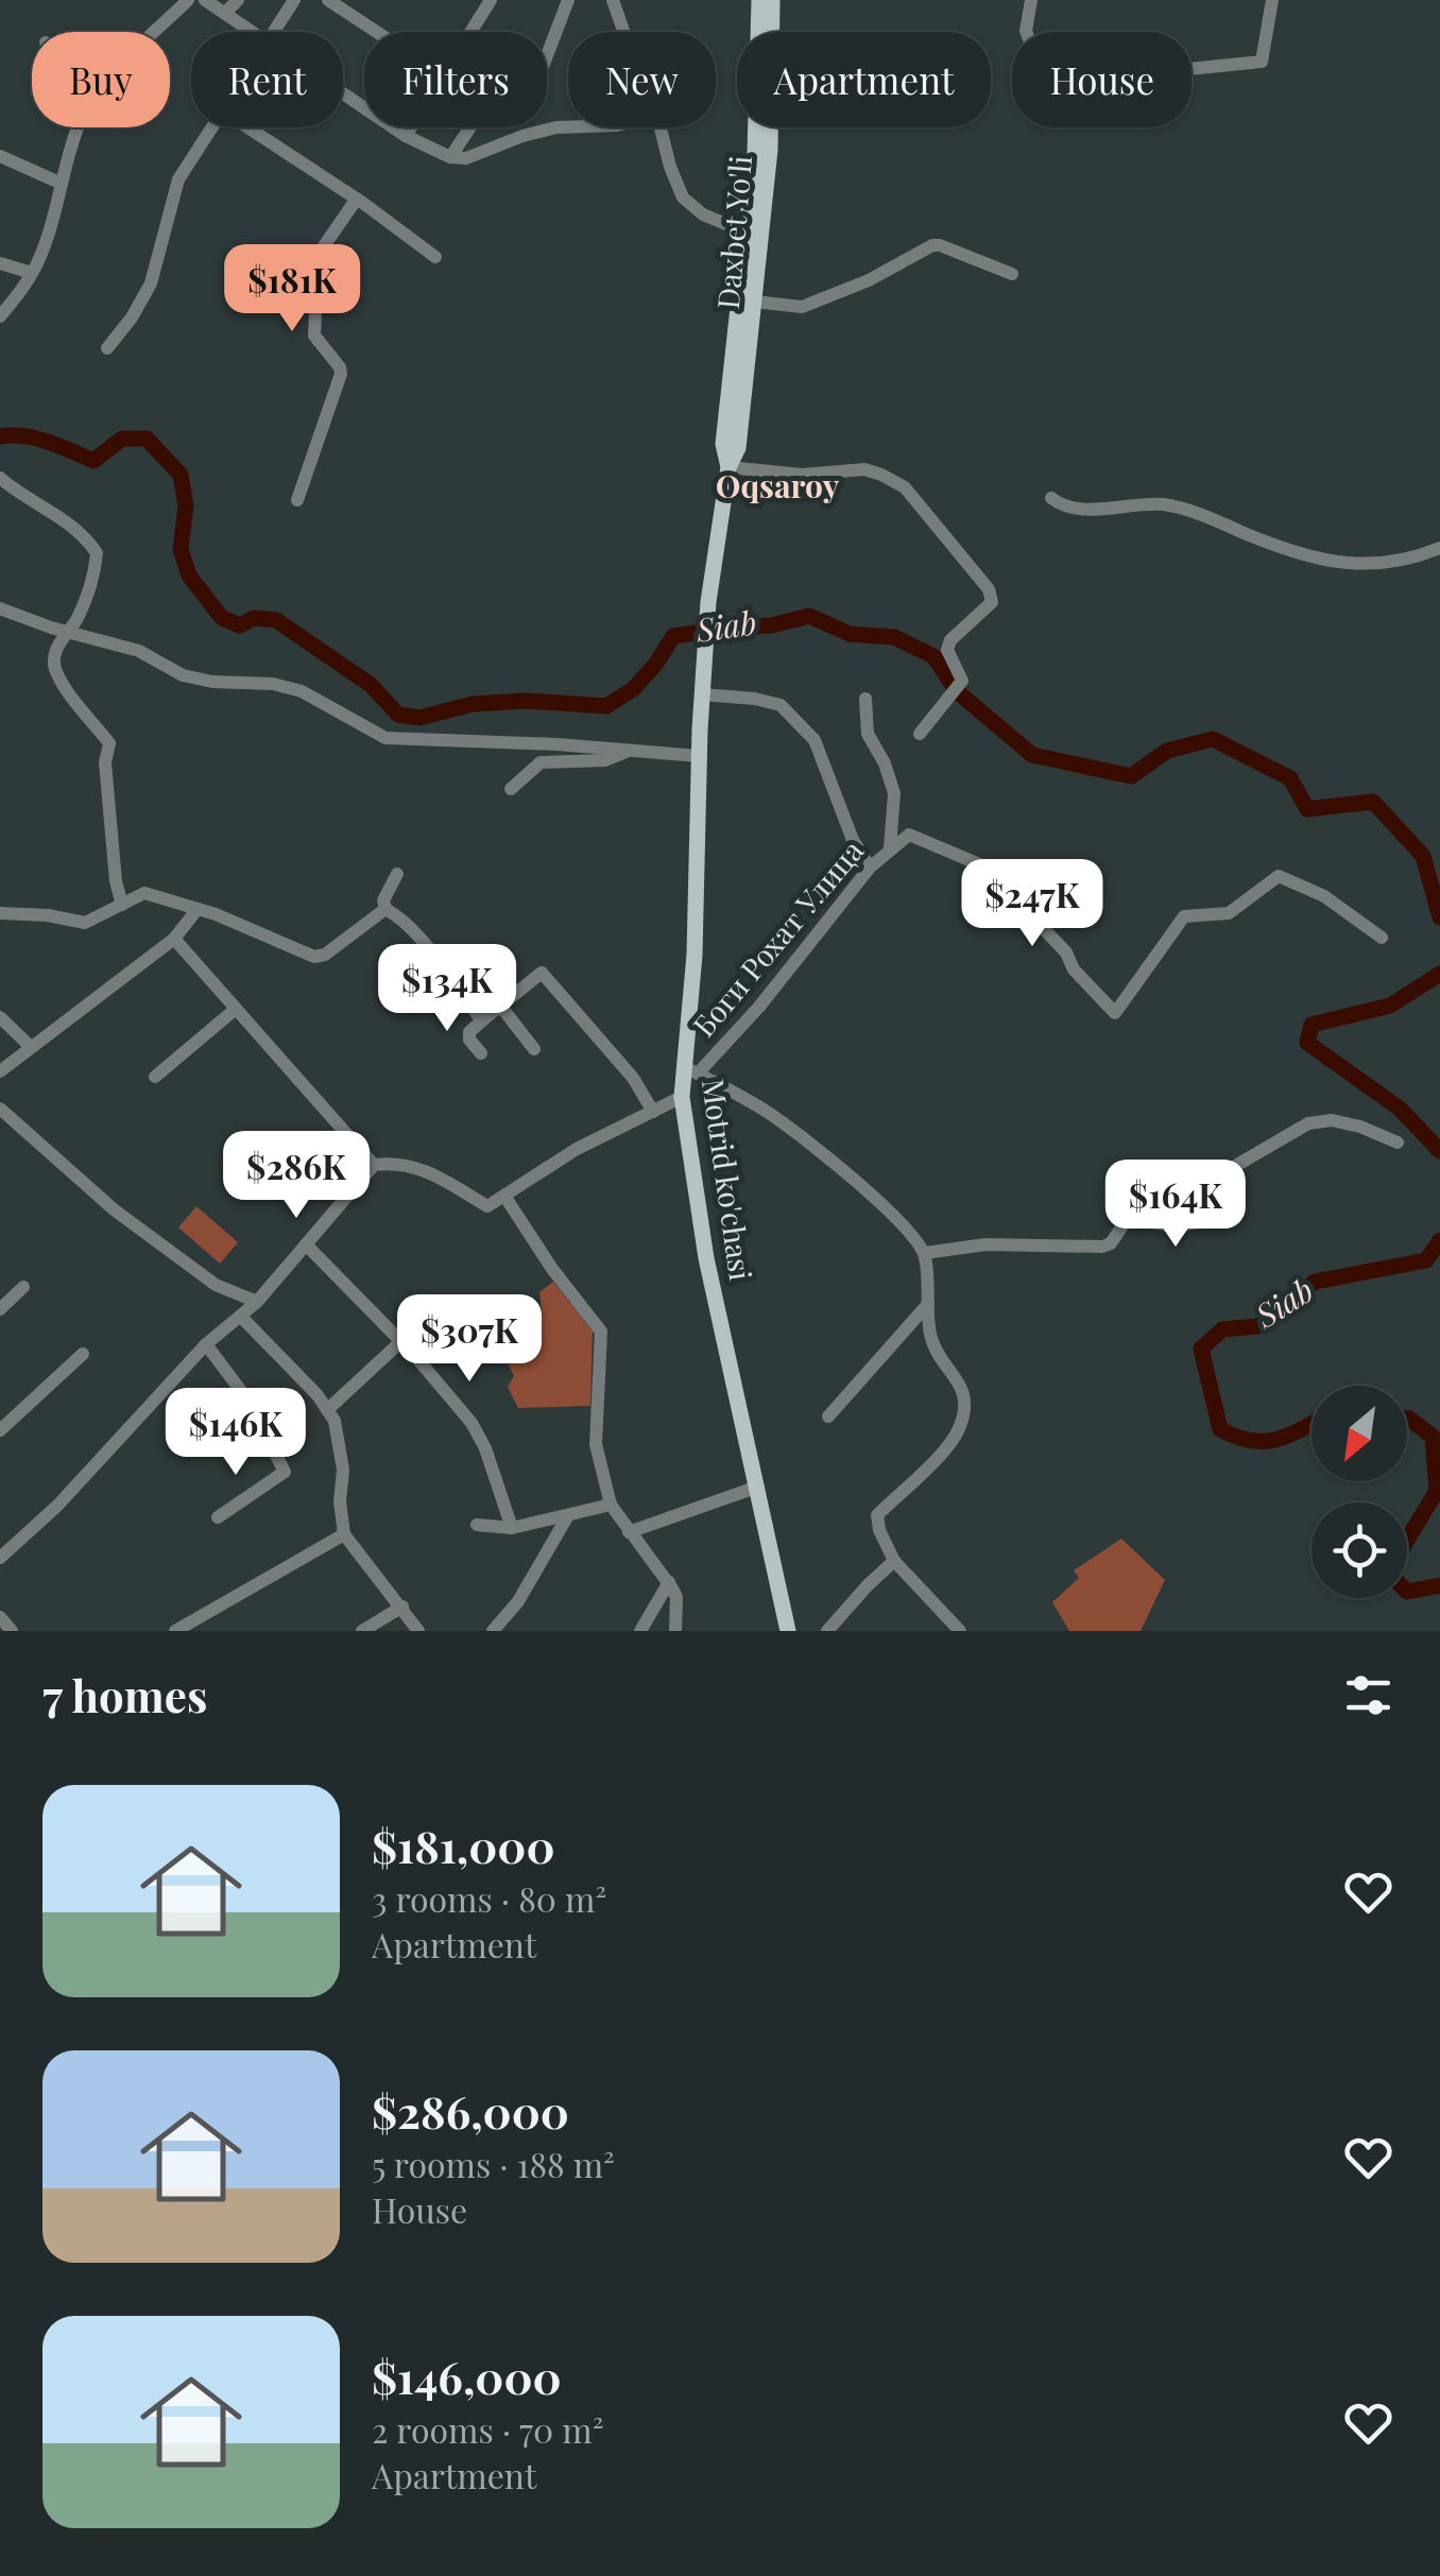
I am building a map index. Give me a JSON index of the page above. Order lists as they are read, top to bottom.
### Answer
{
  "streets": {
    "main road": ["Daxbet Yo'li", "Motrid ko'chasi"],
    "street": ["Боги Рохат Улица"]
  },
  "crossings": [
    ["Daxbet Yo'li", "Motrid ko'chasi"],
    ["Боги Рохат Улица", "Motrid ko'chasi"]
  ],
  "districts": ["Oqsaroy"],
  "water": ["Siab"],
  "north": "bottom left",
  "page": {
    "chip": [
      "Buy",
      "Rent",
      "Filters",
      "New",
      "Apartment",
      "House"
    ],
    "price": [
      "$181K",
      "$247K",
      "$134K",
      "$286K",
      "$164K",
      "$307K",
      "$146K"
    ],
    "heading": "7 homes",
    "list": [
      {
        "name": "$181,000",
        "note": "3 rooms · 80 m² · Apartment"
      },
      {
        "name": "$286,000",
        "note": "5 rooms · 188 m² · House"
      },
      {
        "name": "$146,000",
        "note": "2 rooms · 70 m² · Apartment"
      }
    ]
  }
}
